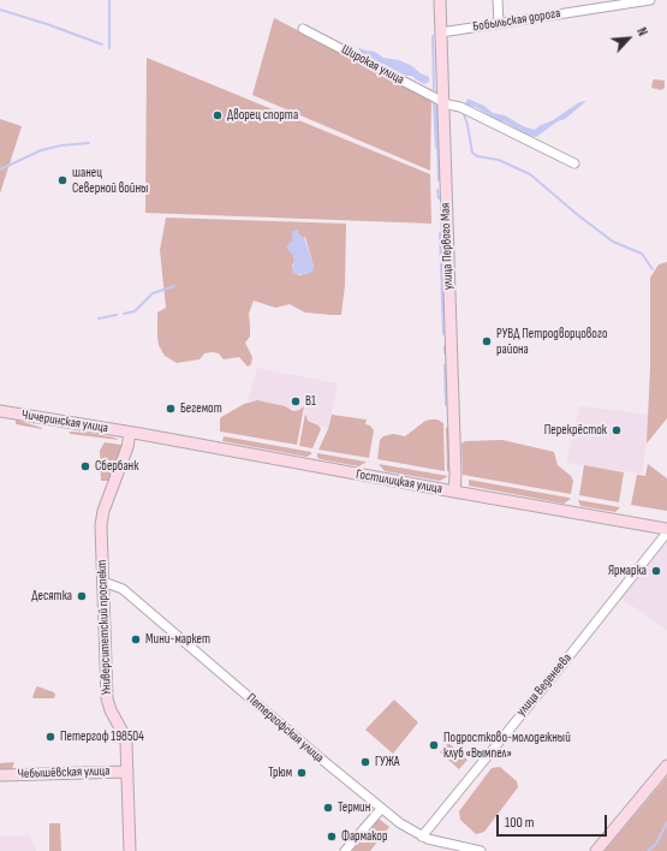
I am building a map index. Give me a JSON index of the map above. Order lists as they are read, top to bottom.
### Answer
{
  "streets": {
    "street": [
      "Бобыльская дорога",
      "Широкая улица",
      "улица Первого Мая",
      "Чичеринская улица",
      "Гостилицкая улица",
      "Университетский проспект",
      "улица Веденеева",
      "Петергофская улица",
      "Чебышёвская улица"
    ]
  },
  "crossings": [
    ["Бобыльская дорога", "улица Первого Мая"],
    ["Широкая улица", "улица Первого Мая"],
    ["улица Первого Мая", "Гостилицкая улица"],
    ["Чичеринская улица", "Гостилицкая улица"],
    ["Чичеринская улица", "Университетский проспект"],
    ["Гостилицкая улица", "Университетский проспект"],
    ["Университетский проспект", "Петергофская улица"],
    ["Университетский проспект", "Чебышёвская улица"],
    ["улица Веденеева", "Петергофская улица"]
  ],
  "places": [
    "Дворец спорта",
    "шанец Северной войны",
    "РУВД Петродворцового района",
    "В1",
    "Бегемот",
    "Перекрёсток",
    "Сбербанк",
    "Ярмарка",
    "Десятка",
    "Мини-маркет",
    "Петергоф 198504",
    "Подростково-молодежный клуб «Вымпел»",
    "ГУЖА",
    "Трюм",
    "Термин",
    "Фармакор"
  ],
  "scale_bar": "100 m",
  "north": "top right"
}
